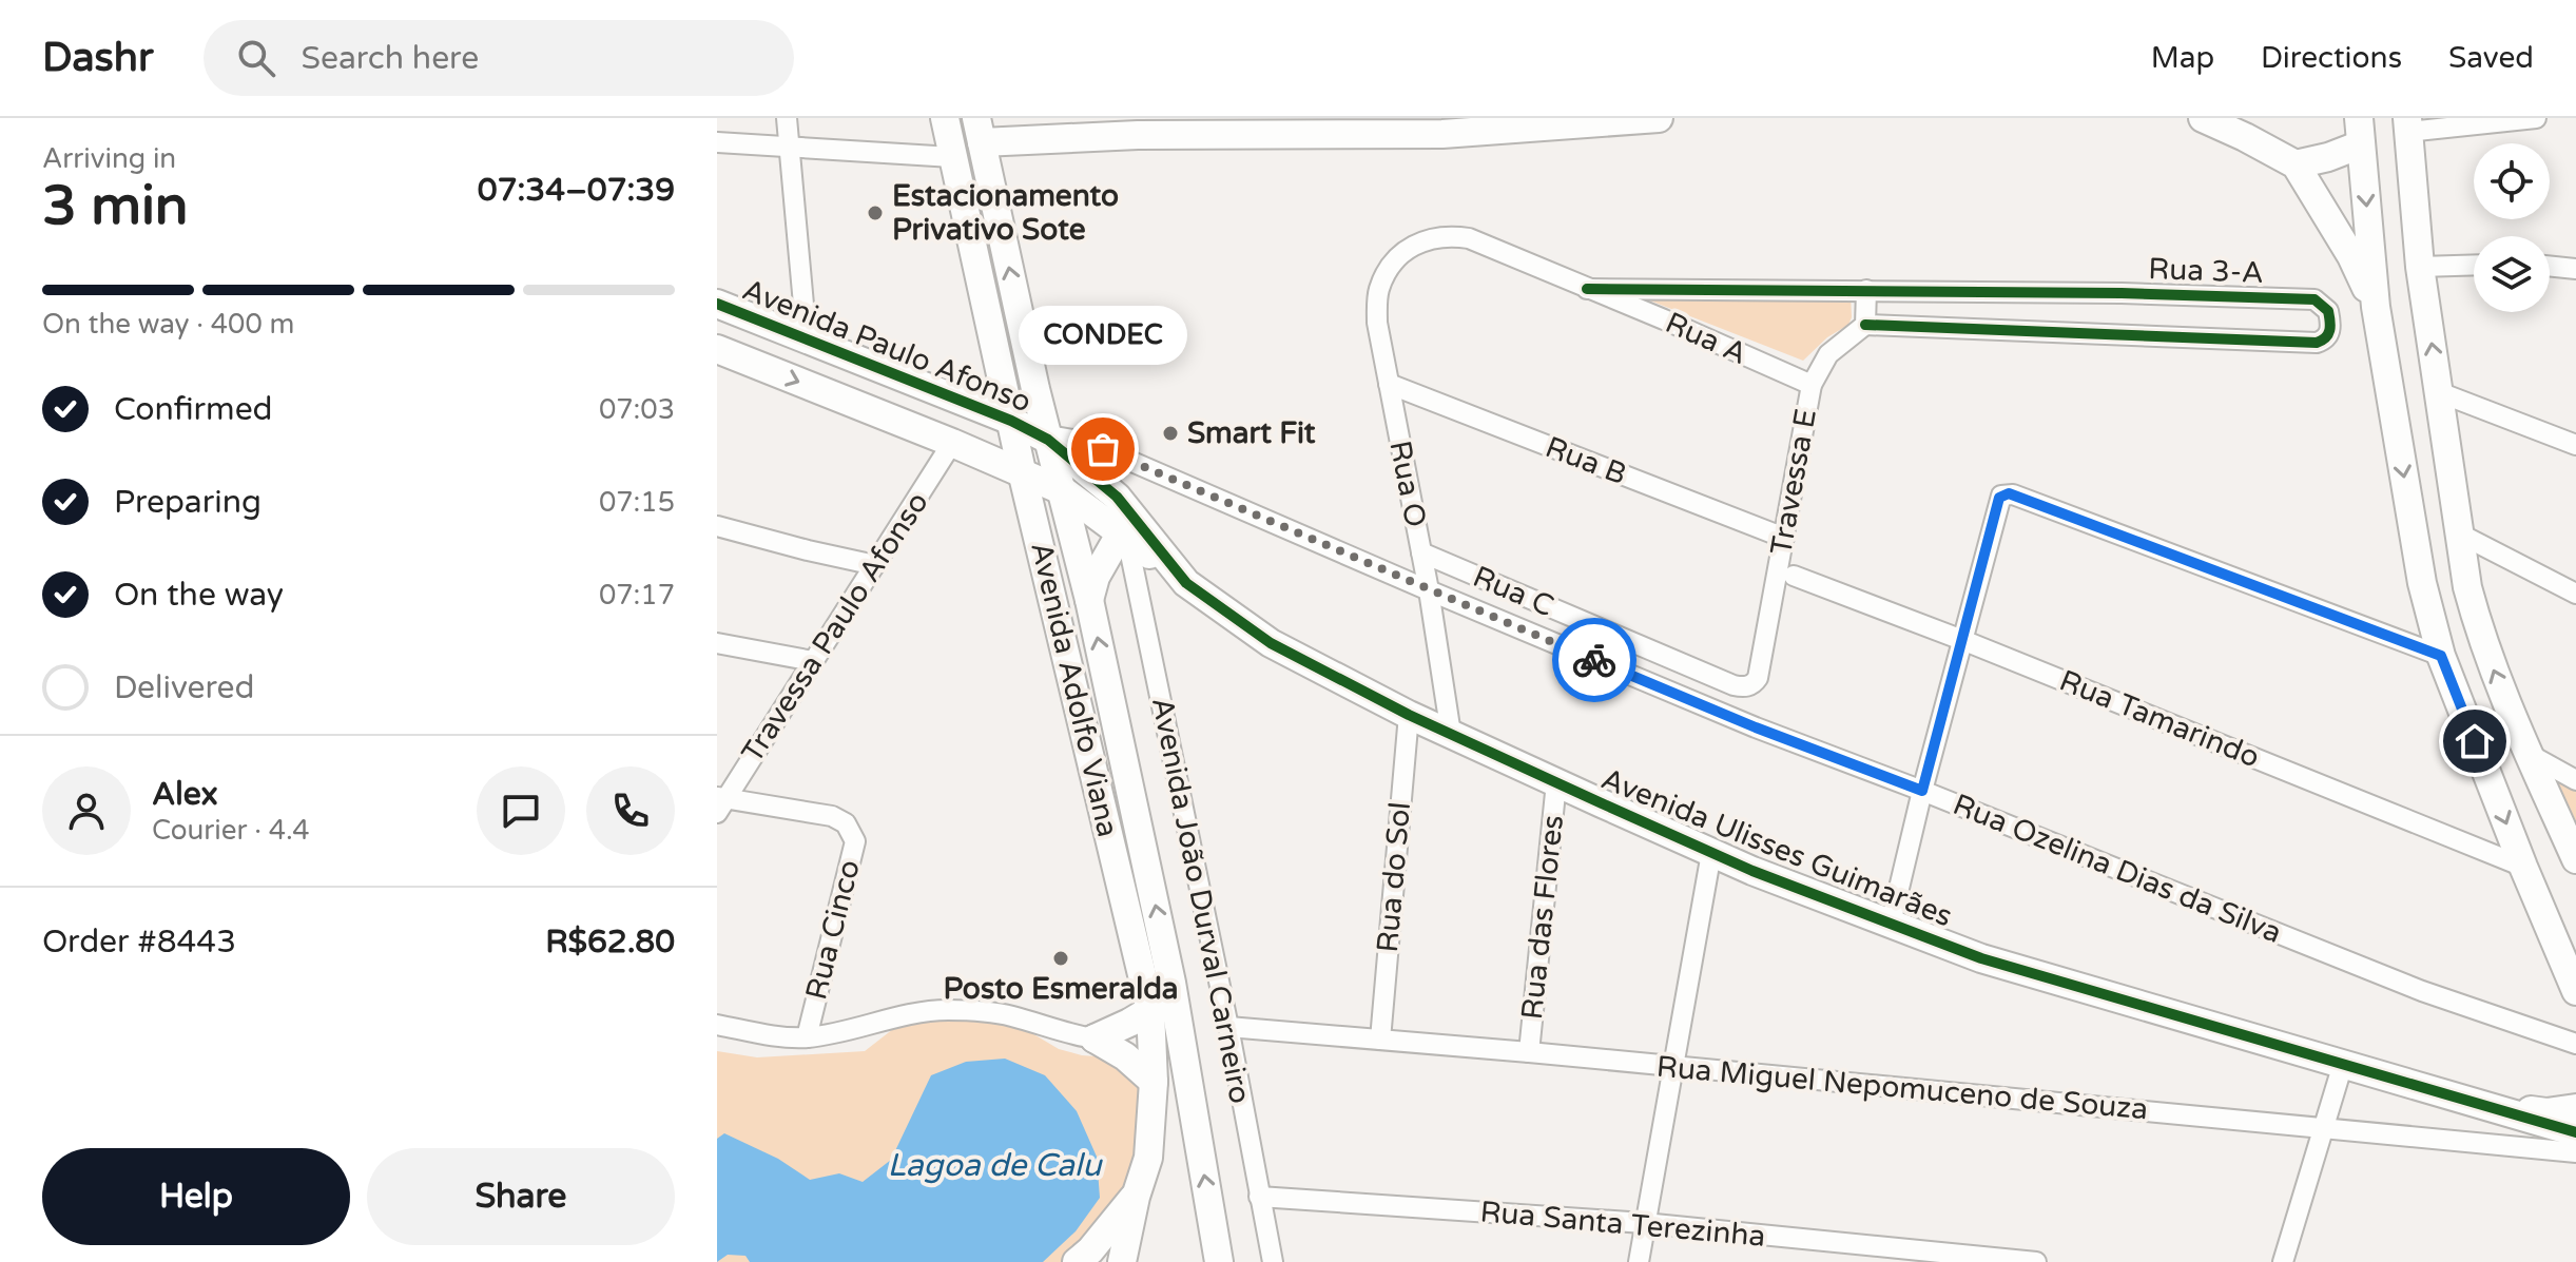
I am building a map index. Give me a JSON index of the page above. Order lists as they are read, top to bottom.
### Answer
{
  "streets": {
    "street": [
      "Rua 3-A",
      "Rua A",
      "Avenida Paulo Afonso",
      "Rua B",
      "Travessa E",
      "Rua O",
      "Rua C",
      "Travessa Paulo Afonso",
      "Avenida Adolfo Viana",
      "Rua Tamarindo",
      "Avenida Ulisses Guimarães",
      "Rua Ozelina Dias da Silva",
      "Rua do Sol",
      "Avenida João Durval Carneiro",
      "Rua das Flores",
      "Rua Cinco",
      "Rua Miguel Nepomuceno de Souza",
      "Rua Santa Terezinha"
    ]
  },
  "crossings": [
    ["Rua 3-A", "Rua A"],
    ["Rua 3-A", "Travessa E"],
    ["Rua A", "Travessa E"],
    ["Rua A", "Rua O"],
    ["Avenida Paulo Afonso", "Avenida Adolfo Viana"],
    ["Avenida Paulo Afonso", "Avenida Ulisses Guimarães"],
    ["Avenida Paulo Afonso", "Avenida João Durval Carneiro"],
    ["Rua B", "Travessa E"],
    ["Rua B", "Rua O"],
    ["Travessa E", "Rua C"],
    ["Rua O", "Rua C"],
    ["Rua O", "Avenida Ulisses Guimarães"],
    ["Rua O", "Rua Ozelina Dias da Silva"],
    ["Travessa Paulo Afonso", "Rua Cinco"],
    ["Avenida Ulisses Guimarães", "Rua do Sol"],
    ["Avenida Ulisses Guimarães", "Avenida João Durval Carneiro"],
    ["Avenida Ulisses Guimarães", "Rua das Flores"],
    ["Rua Ozelina Dias da Silva", "Avenida João Durval Carneiro"],
    ["Rua do Sol", "Rua Miguel Nepomuceno de Souza"],
    ["Avenida João Durval Carneiro", "Rua Miguel Nepomuceno de Souza"],
    ["Avenida João Durval Carneiro", "Rua Santa Terezinha"],
    ["Rua das Flores", "Rua Miguel Nepomuceno de Souza"]
  ],
  "water": ["Lagoa de Calu"],
  "places": [
    "Estacionamento Privativo Sote",
    "Smart Fit",
    "CONDEC",
    "Posto Esmeralda"
  ],
  "page": {
    "header": "Dashr",
    "search": "Search here",
    "nav": ["Map", "Directions", "Saved"],
    "heading": ["3 min", "Arriving in", "07:34–07:39"],
    "panel": [
      "Alex",
      "Courier · 4.4",
      "Order #8443",
      "R$62.80"
    ],
    "bar": "On the way · 400 m",
    "bubble": "CONDEC",
    "list": [
      ["Confirmed", "07:03"],
      ["Preparing", "07:15"],
      ["On the way", "07:17"],
      "Delivered"
    ],
    "buttons": ["Help", "Share"]
  }
}
